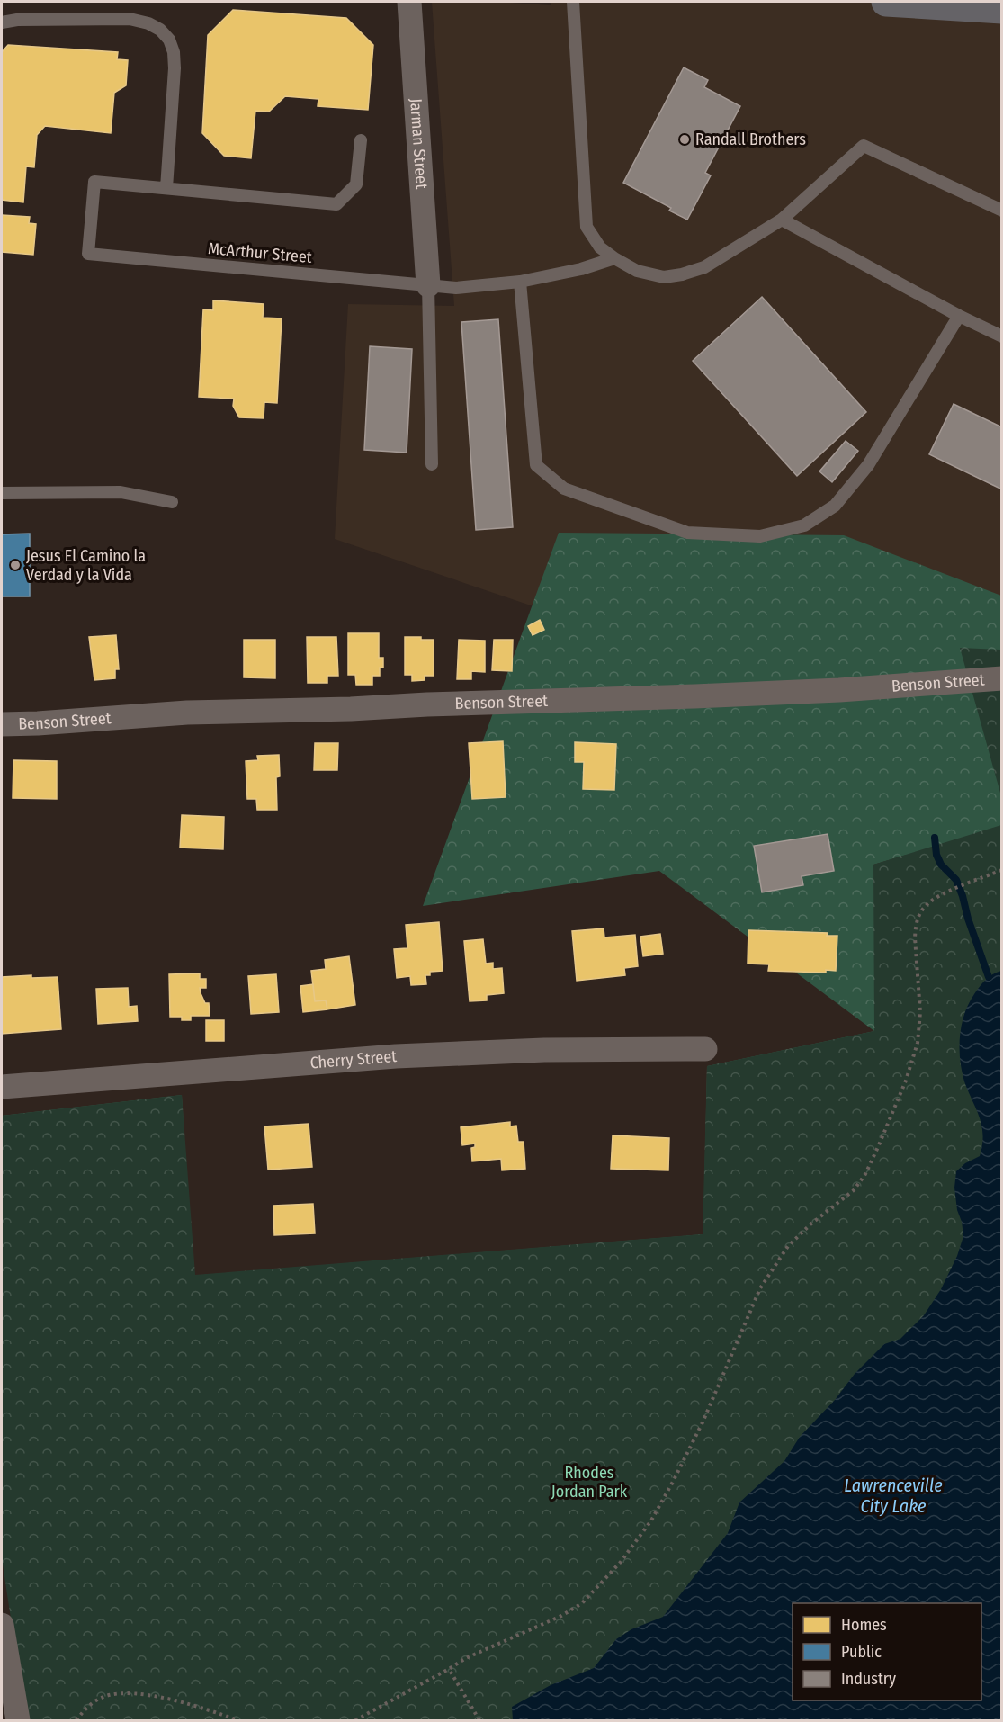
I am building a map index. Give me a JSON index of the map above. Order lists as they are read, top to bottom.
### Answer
{
  "streets": {
    "street": ["Jarman Street", "Benson Street", "Cherry Street"],
    "lane": ["McArthur Street"]
  },
  "crossings": [
    ["Jarman Street", "McArthur Street"]
  ],
  "water": ["Lawrenceville City Lake"],
  "parks": ["Rhodes Jordan Park"],
  "places": ["Randall Brothers", "Jesus El Camino la Verdad y la Vida"],
  "legend": ["Homes", "Public", "Industry"]
}
